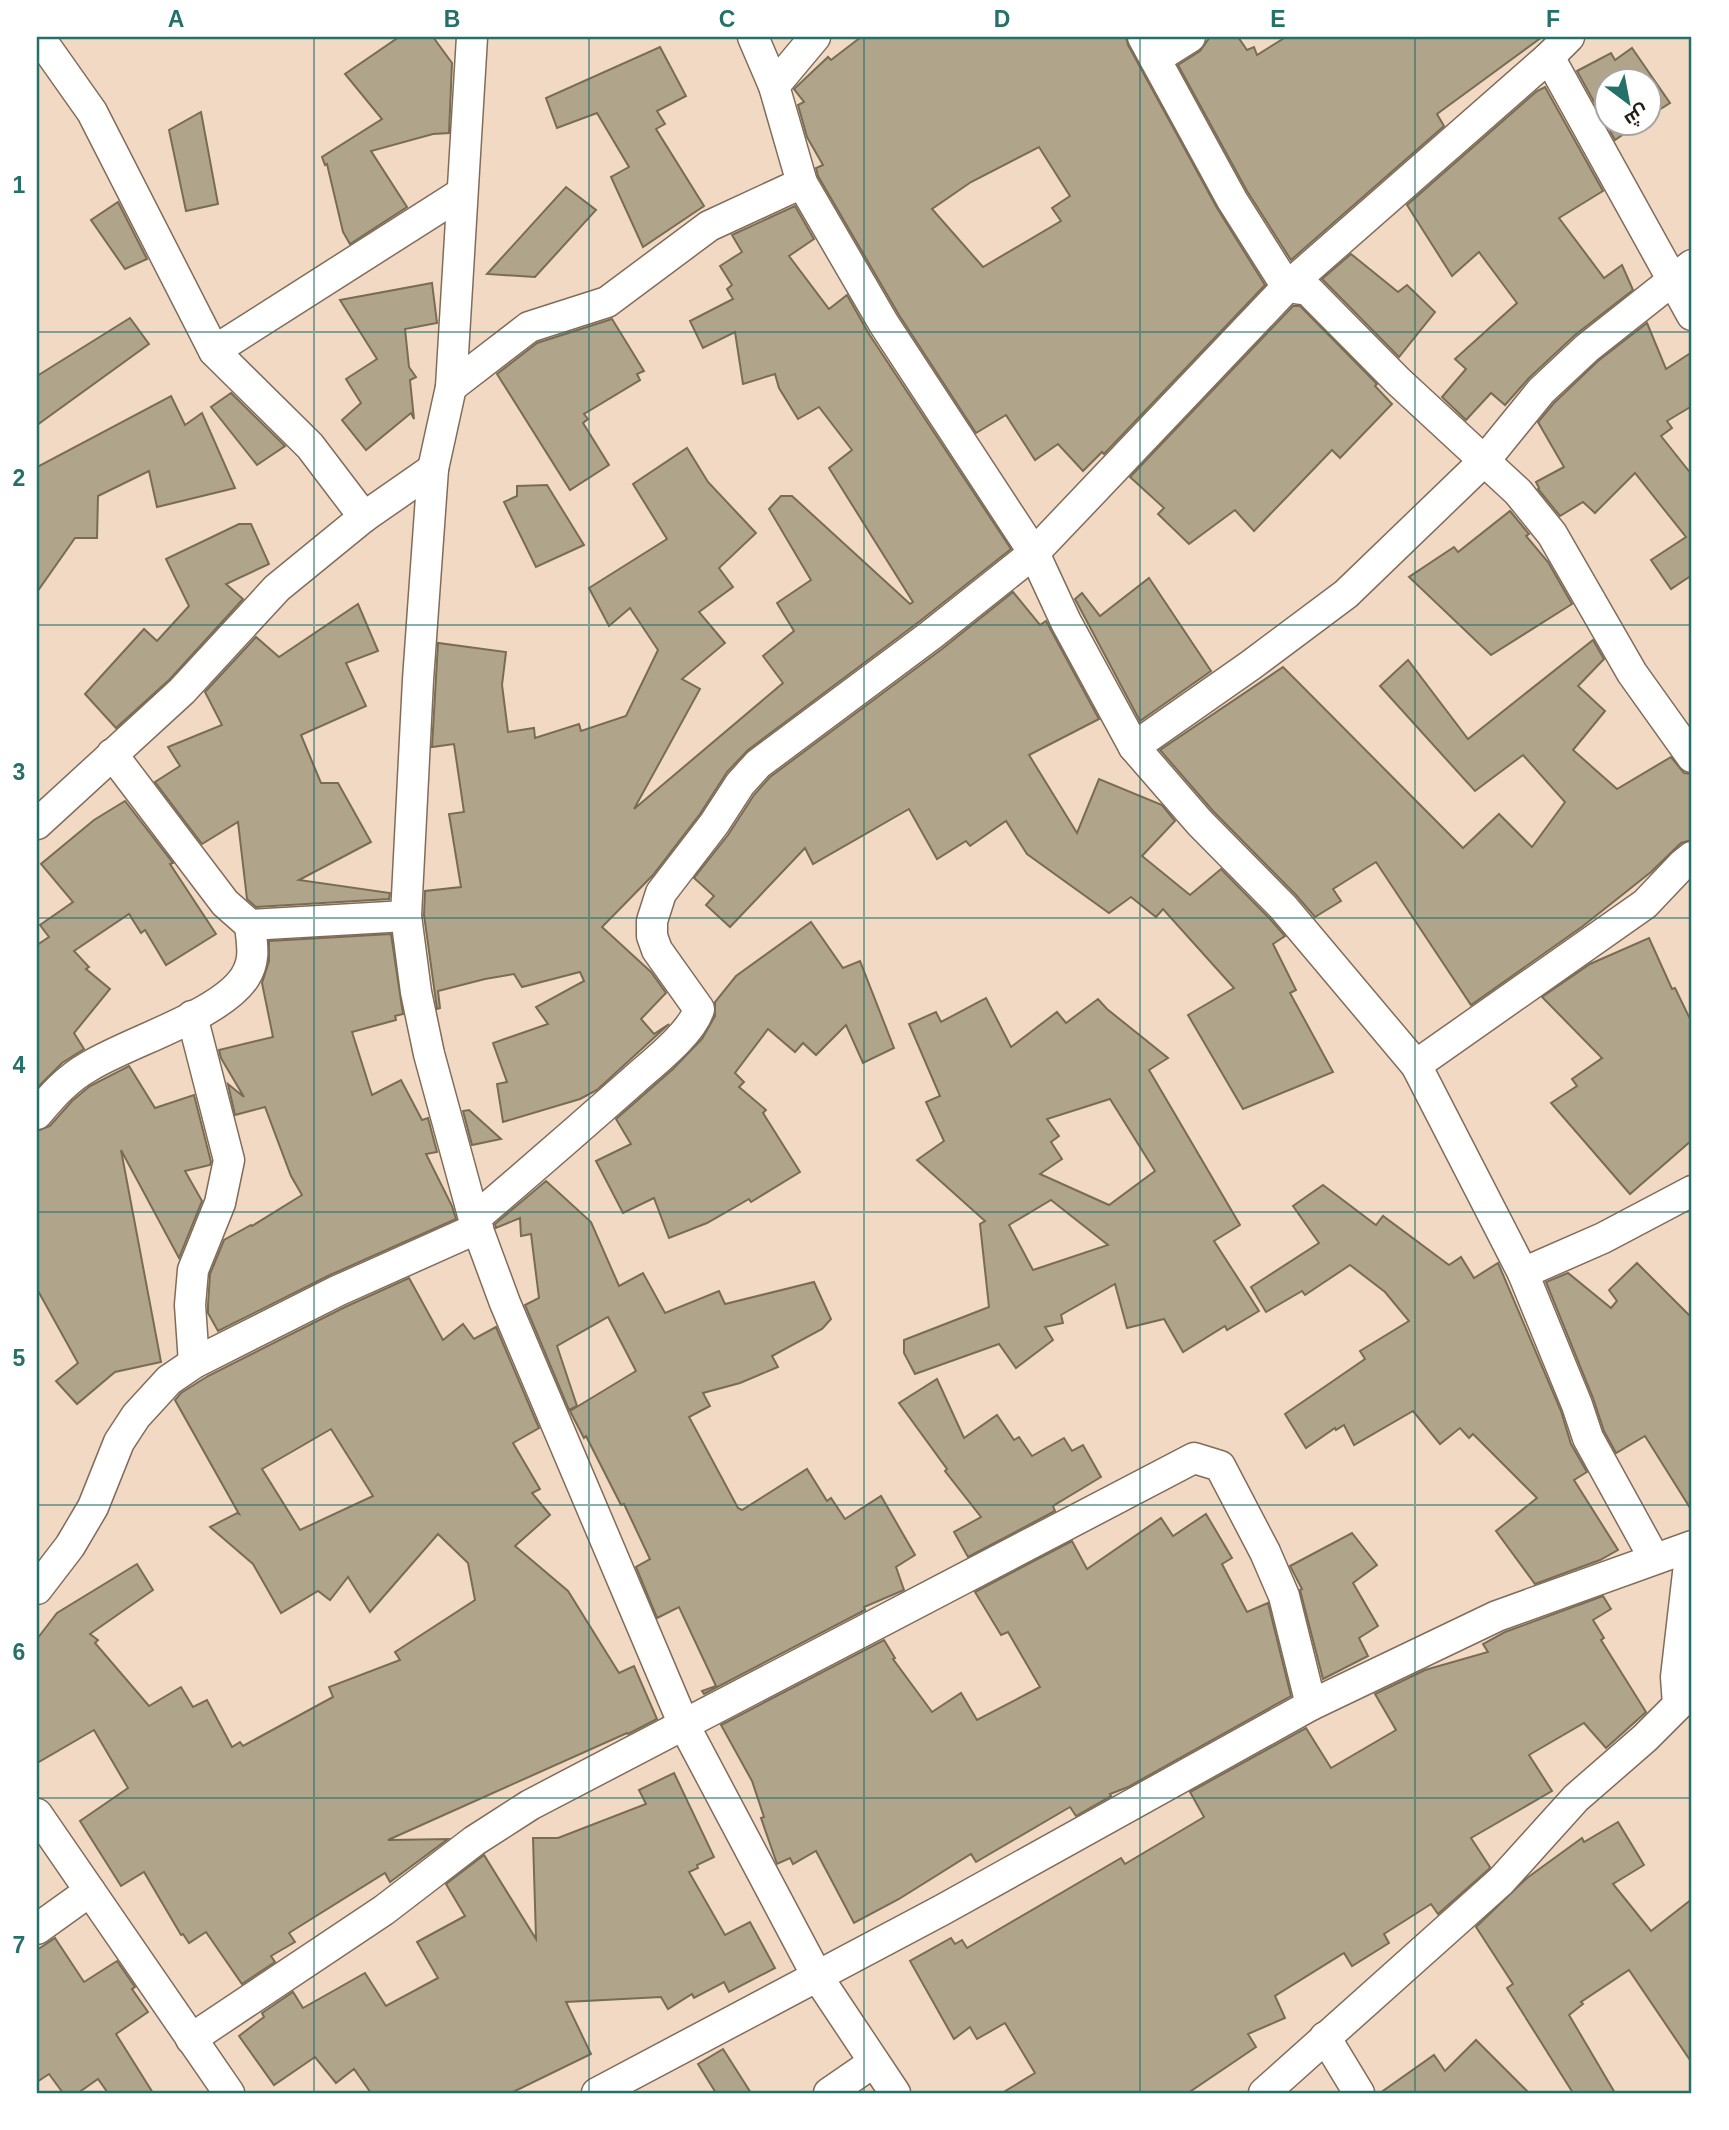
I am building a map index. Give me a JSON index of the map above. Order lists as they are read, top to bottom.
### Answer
{
  "north": "bottom right",
  "grid": {
    "columns": [
      "A",
      "B",
      "C",
      "D",
      "E",
      "F"
    ],
    "rows": [
      "1",
      "2",
      "3",
      "4",
      "5",
      "6",
      "7"
    ]
  }
}
